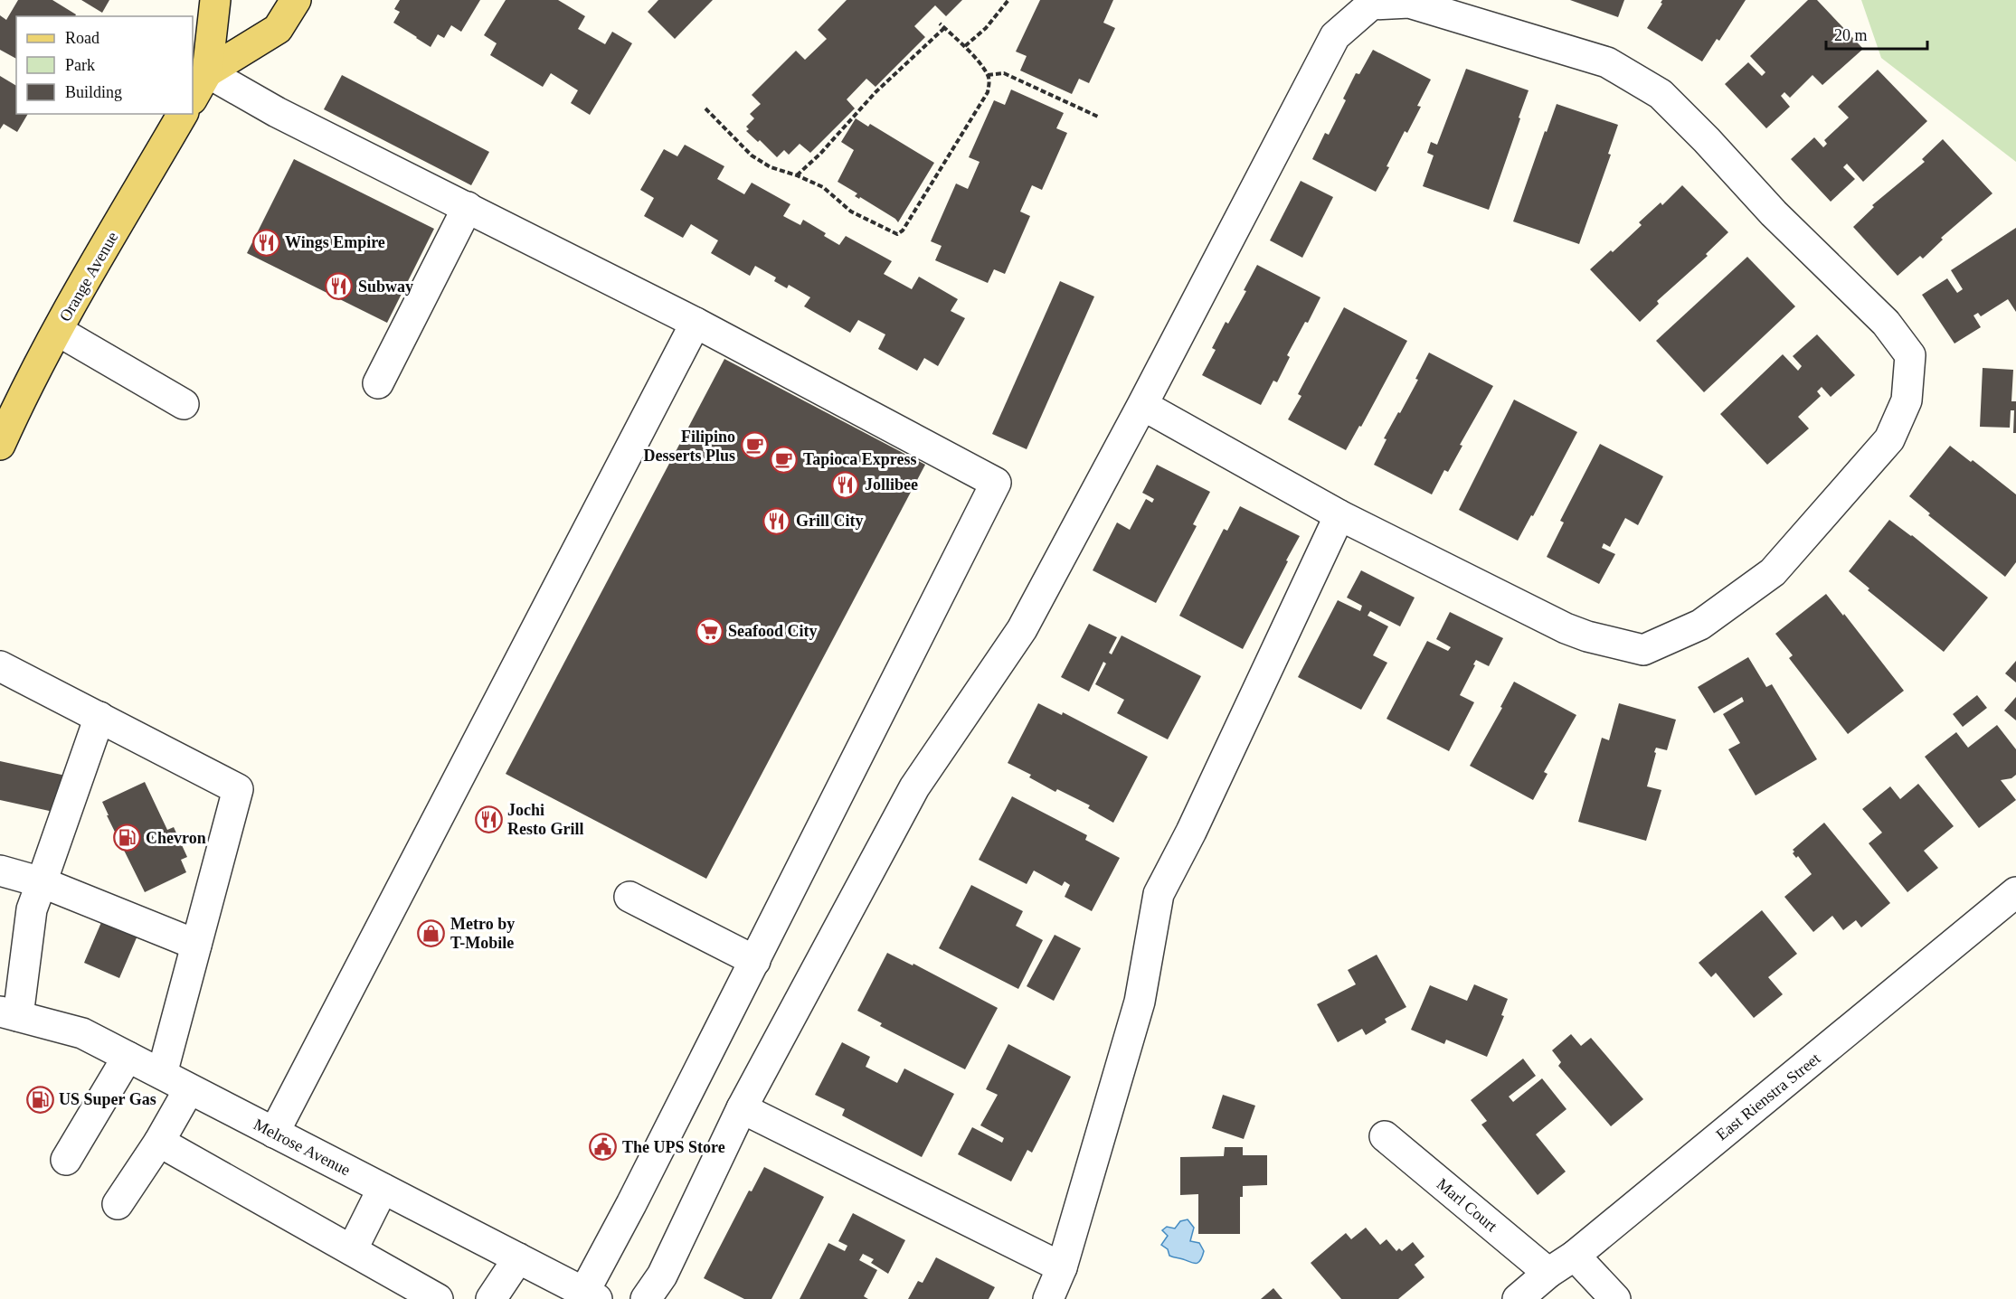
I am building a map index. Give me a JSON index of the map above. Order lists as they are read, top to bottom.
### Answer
{
  "streets": {
    "main road": ["Orange Avenue"],
    "street": ["East Rienstra Street", "Melrose Avenue", "Marl Court"]
  },
  "crossings": [
    ["East Rienstra Street", "Marl Court"]
  ],
  "places": {
    "restaurant": [
      "Wings Empire",
      "Subway",
      "Jollibee",
      "Grill City",
      "Jochi Resto Grill"
    ],
    "cafe": ["Filipino Desserts Plus", "Tapioca Express"],
    "supermarket": ["Seafood City"],
    "fuel station": ["Chevron", "US Super Gas"],
    "shop": ["Metro by T-Mobile"],
    "public building": ["The UPS Store"]
  },
  "legend": ["Road", "Park", "Building"],
  "scale_bar": "20 m"
}
